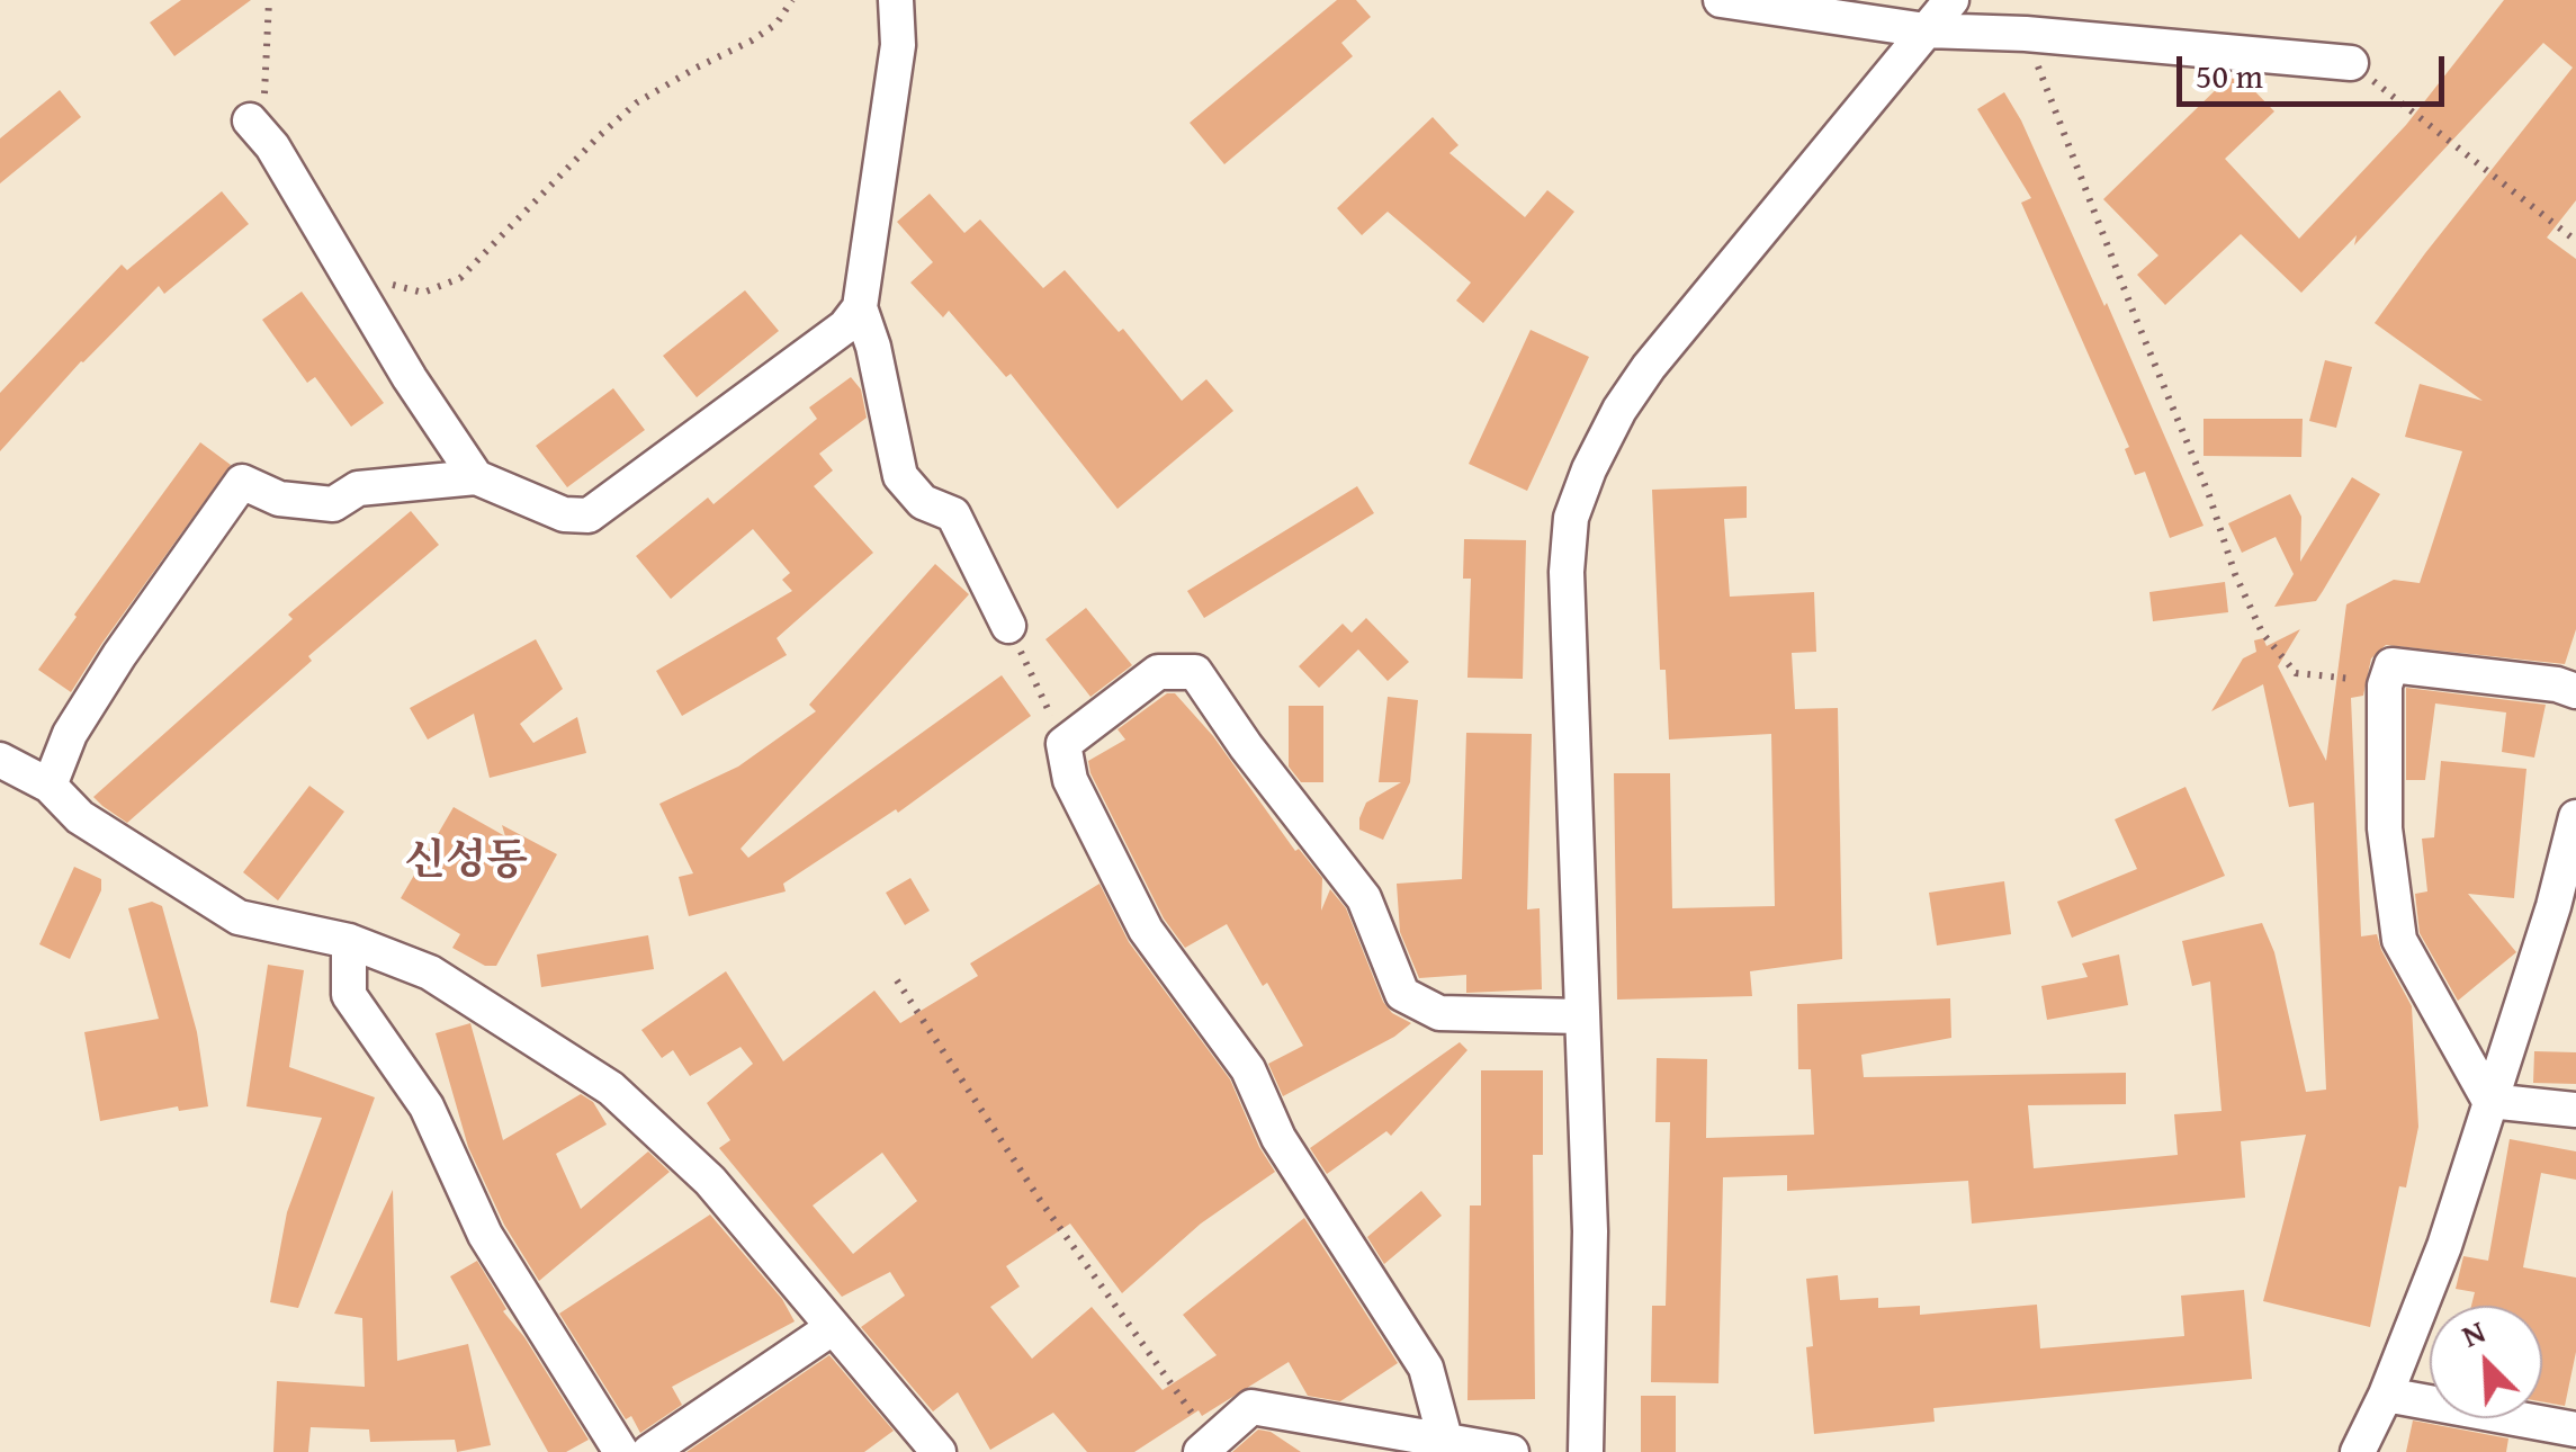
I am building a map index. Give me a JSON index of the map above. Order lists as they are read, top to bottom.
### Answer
{
  "districts": ["신성동"],
  "scale_bar": "50 m",
  "north": "top left"
}
